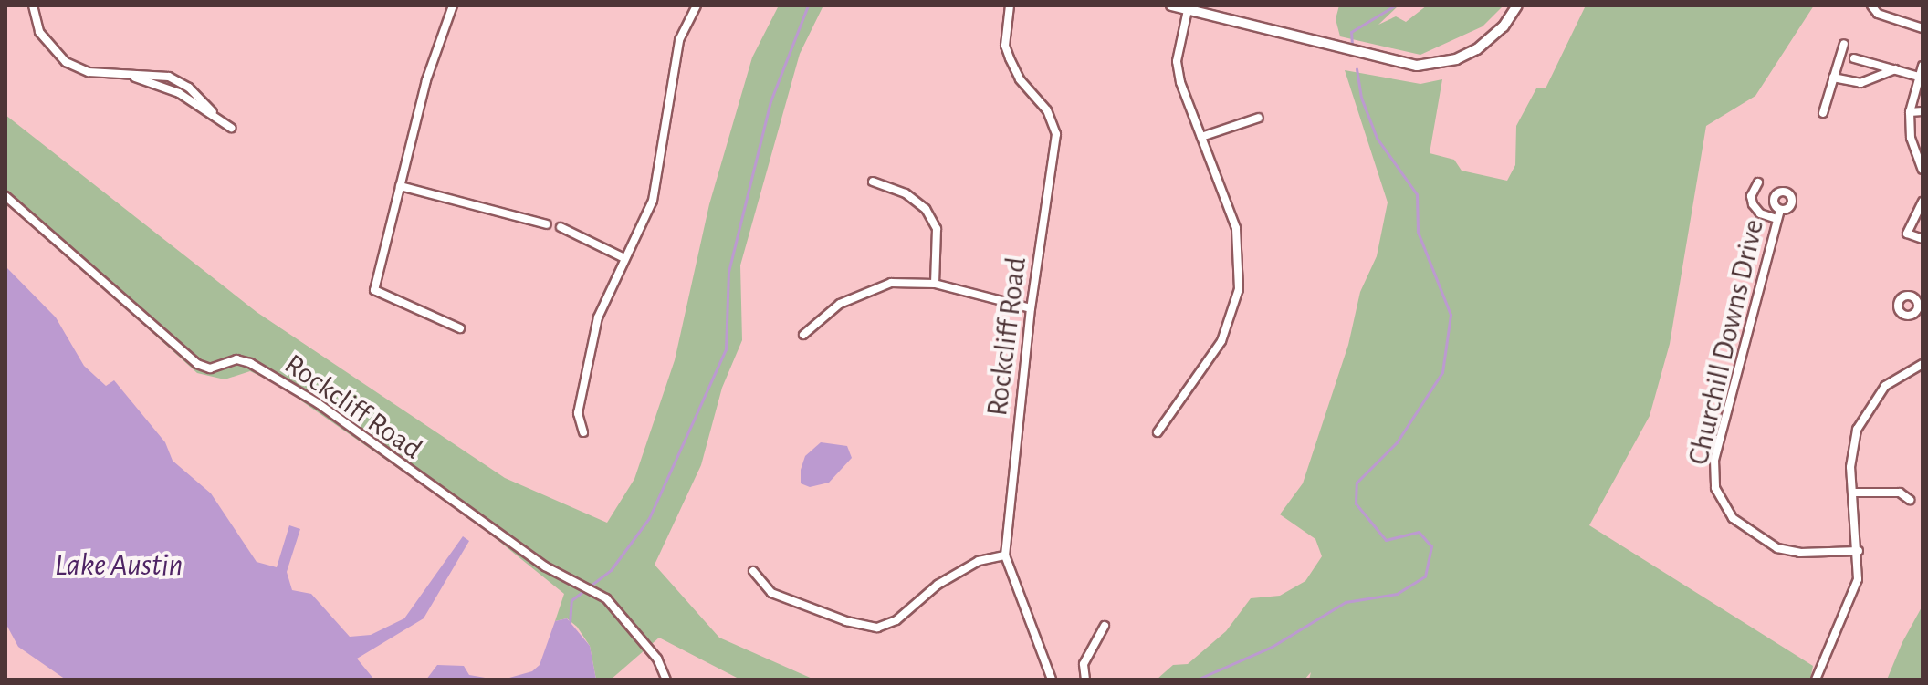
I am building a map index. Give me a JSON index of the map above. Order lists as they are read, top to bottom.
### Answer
{
  "streets": {
    "street": ["Rockcliff Road", "Churchill Downs Drive"]
  },
  "water": ["Lake Austin"]
}
